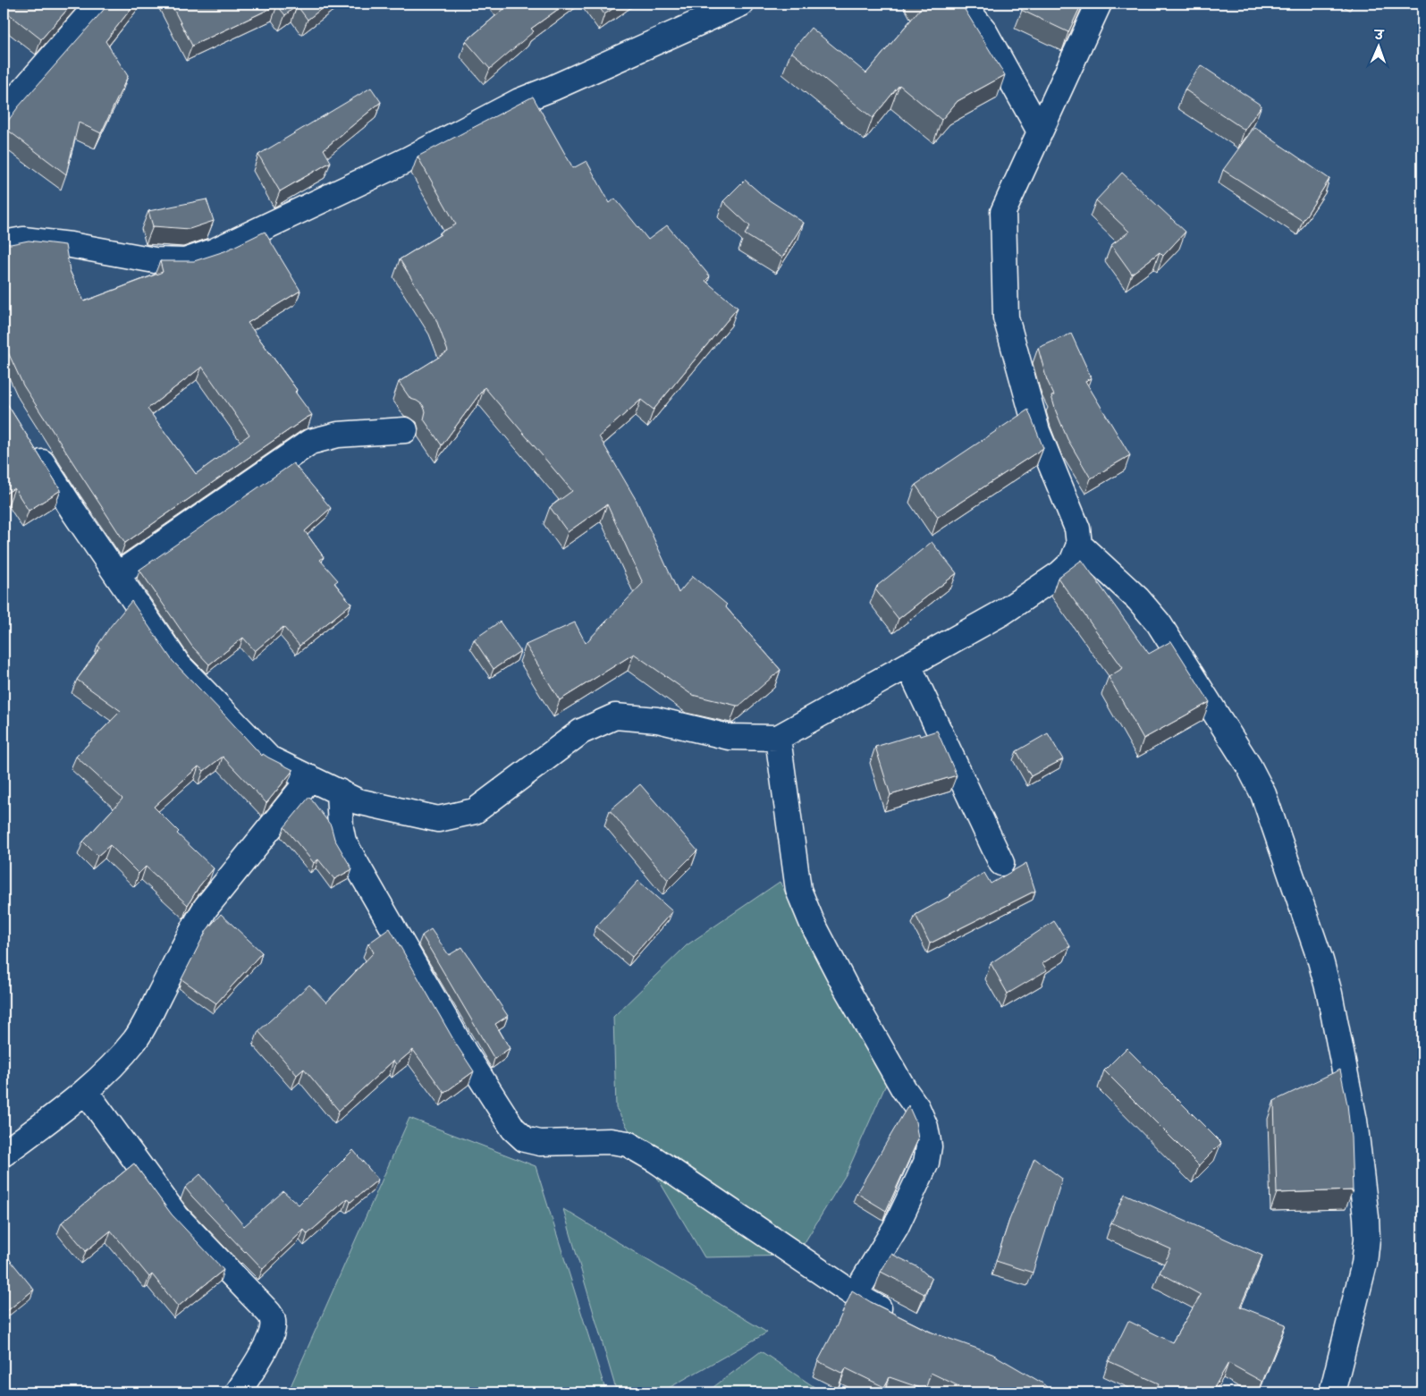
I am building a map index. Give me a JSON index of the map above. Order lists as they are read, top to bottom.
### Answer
{
  "north": "top"
}
